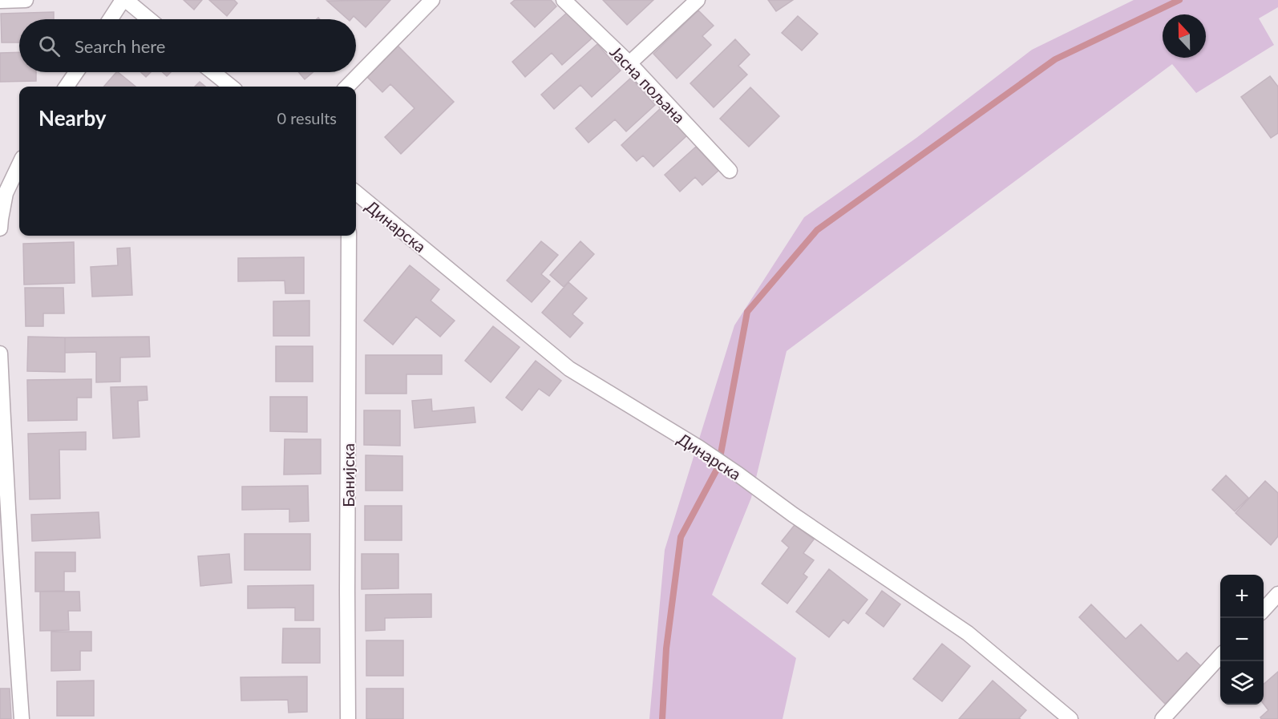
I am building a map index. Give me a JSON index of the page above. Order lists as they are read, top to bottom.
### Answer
{
  "streets": {
    "street": ["Јасна пољана", "Динарска", "Банијска"]
  },
  "north": "top",
  "page": {
    "search": "Search here",
    "heading": ["Nearby", "0 results"],
    "map_buttons": ["+", "−"]
  }
}
